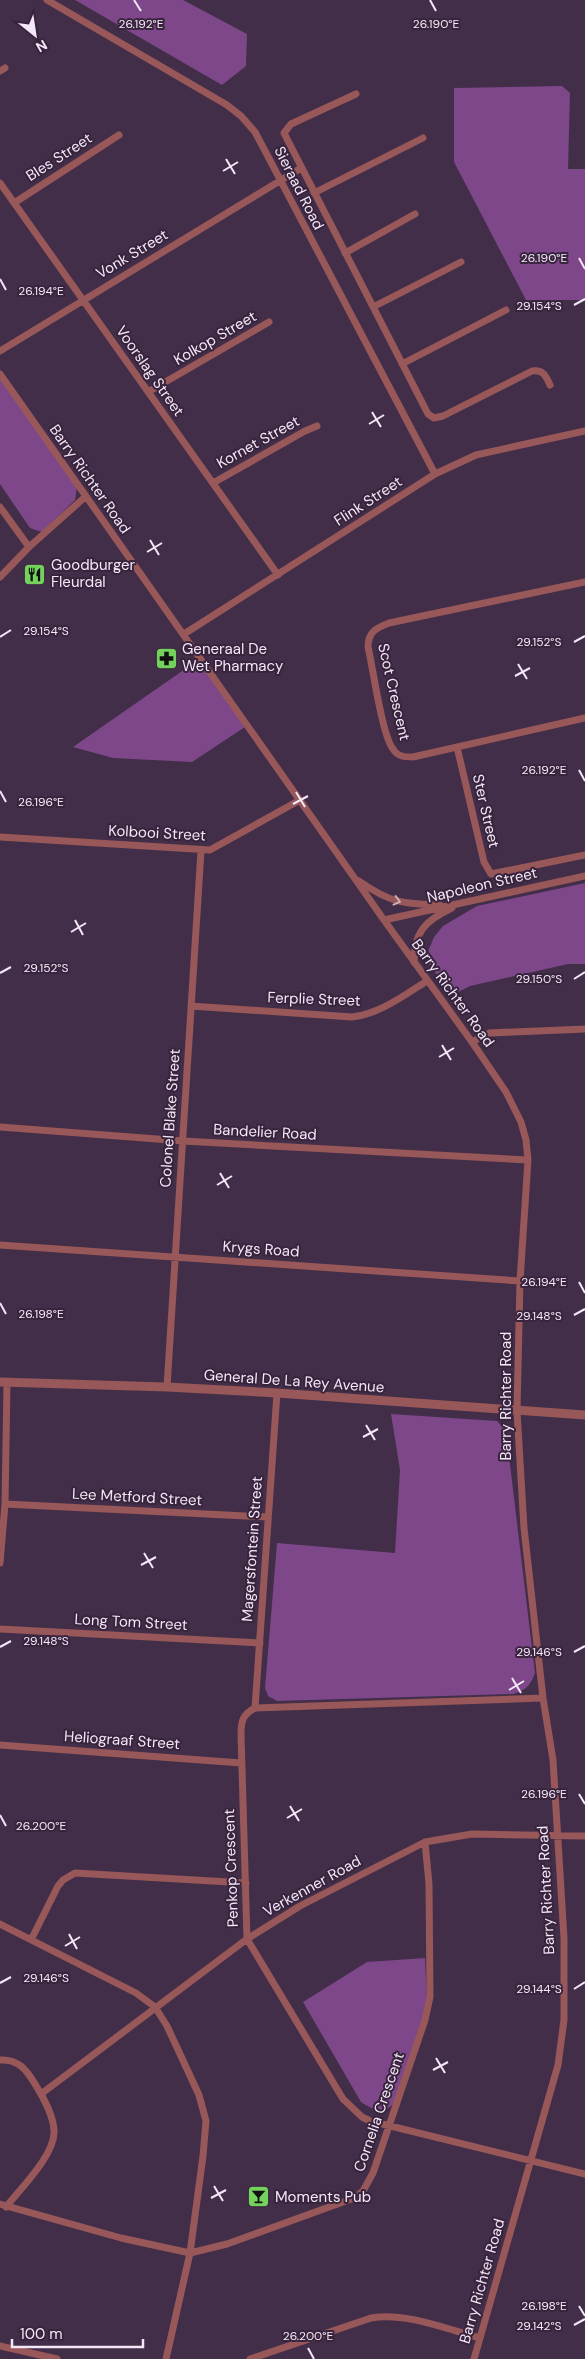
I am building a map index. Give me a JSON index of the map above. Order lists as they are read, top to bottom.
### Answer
{
  "streets": {
    "street": [
      "Bles Street",
      "Sieraad Road",
      "Vonk Street",
      "Kolkop Street",
      "Voorslag Street",
      "Kornet Street",
      "Barry Richter Road",
      "Flink Street",
      "Scot Crescent",
      "Ster Street",
      "Kolbooi Street",
      "Napoleon Street",
      "Ferplie Street",
      "Colonel Blake Street",
      "Bandelier Road",
      "Krygs Road",
      "General De La Rey Avenue",
      "Lee Metford Street",
      "Magersfontein Street",
      "Long Tom Street",
      "Heliograaf Street",
      "Penkop Crescent",
      "Verkenner Road",
      "Cornelia Crescent"
    ]
  },
  "crossings": [
    ["Bles Street", "Voorslag Street"],
    ["Sieraad Road", "Vonk Street"],
    ["Sieraad Road", "Flink Street"],
    ["Vonk Street", "Voorslag Street"],
    ["Kolkop Street", "Voorslag Street"],
    ["Voorslag Street", "Kornet Street"],
    ["Voorslag Street", "Flink Street"],
    ["Barry Richter Road", "Flink Street"],
    ["Barry Richter Road", "Kolbooi Street"],
    ["Barry Richter Road", "Napoleon Street"],
    ["Barry Richter Road", "Ferplie Street"],
    ["Barry Richter Road", "Bandelier Road"],
    ["Barry Richter Road", "Krygs Road"],
    ["Barry Richter Road", "General De La Rey Avenue"],
    ["Barry Richter Road", "Penkop Crescent"],
    ["Barry Richter Road", "Verkenner Road"],
    ["Scot Crescent", "Ster Street"],
    ["Ster Street", "Napoleon Street"],
    ["Kolbooi Street", "Colonel Blake Street"],
    ["Ferplie Street", "Colonel Blake Street"],
    ["Colonel Blake Street", "Bandelier Road"],
    ["Colonel Blake Street", "Krygs Road"],
    ["Colonel Blake Street", "General De La Rey Avenue"],
    ["General De La Rey Avenue", "Magersfontein Street"],
    ["Lee Metford Street", "Magersfontein Street"],
    ["Magersfontein Street", "Long Tom Street"],
    ["Magersfontein Street", "Penkop Crescent"],
    ["Heliograaf Street", "Penkop Crescent"],
    ["Penkop Crescent", "Verkenner Road"],
    ["Penkop Crescent", "Cornelia Crescent"],
    ["Verkenner Road", "Cornelia Crescent"]
  ],
  "places": {
    "restaurant": ["Goodburger Fleurdal"],
    "pharmacy": ["Generaal De Wet Pharmacy"],
    "bar": ["Moments Pub"]
  },
  "scale_bar": "100 m",
  "north": "bottom right",
  "coordinates": [
    "26.192°E",
    "26.190°E",
    "26.194°E",
    "29.154°S",
    "29.152°S",
    "26.196°E",
    "29.150°S",
    "26.198°E",
    "29.148°S",
    "29.146°S",
    "26.200°E",
    "29.144°S",
    "29.142°S"
  ]
}
